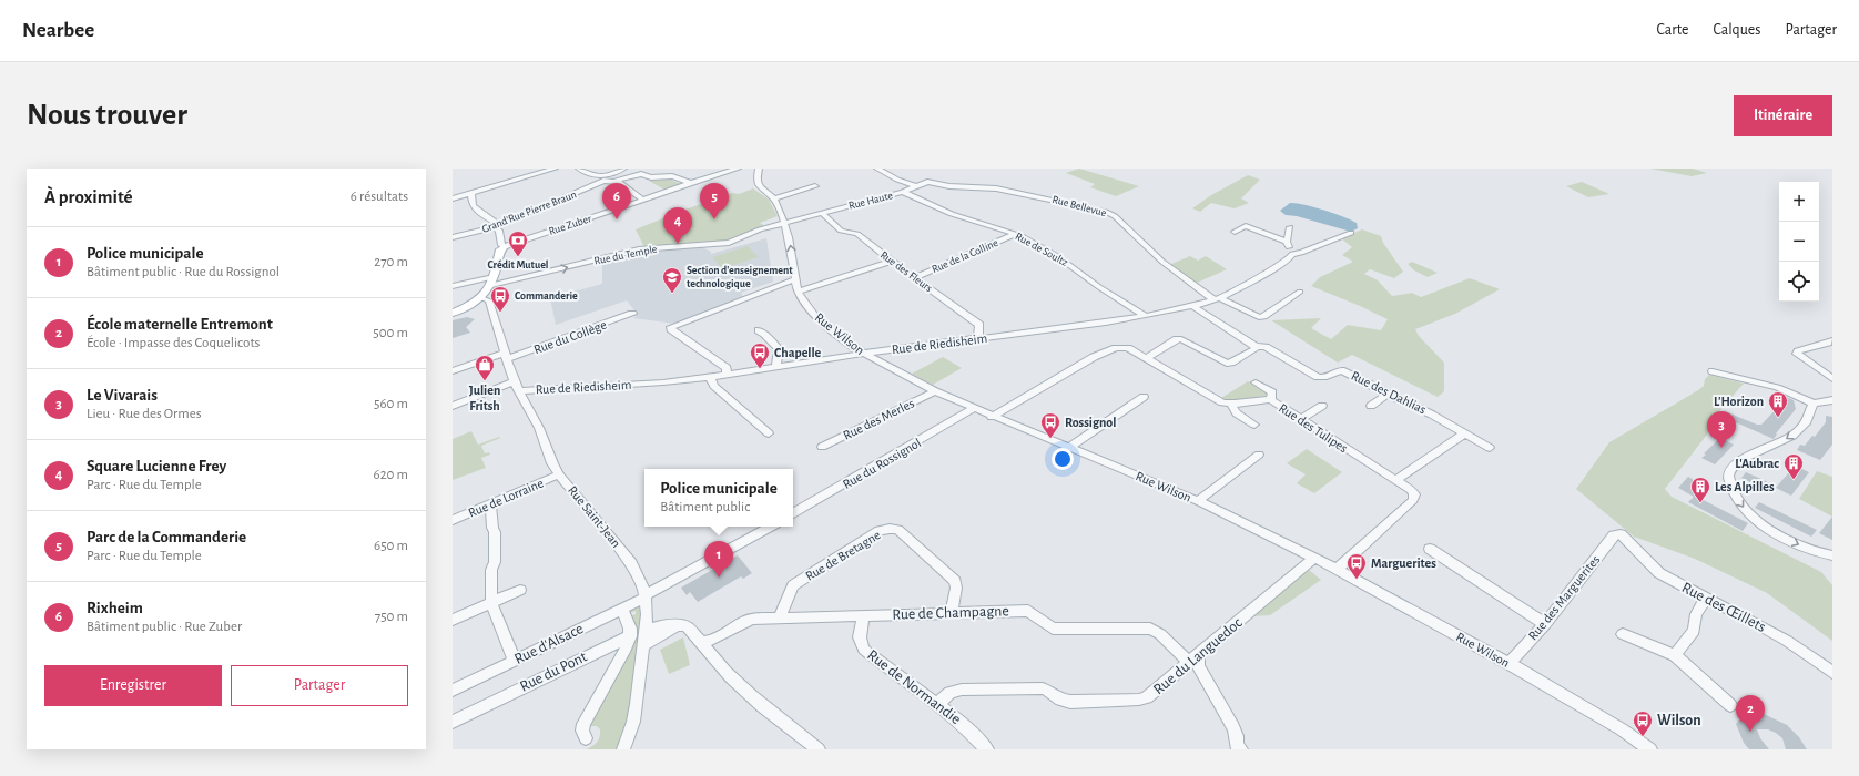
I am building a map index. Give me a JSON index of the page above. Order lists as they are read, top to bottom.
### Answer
{
  "streets": {
    "street": [
      "Rue Haute",
      "Rue Bellevue",
      "Grand'Rue Pierre Braun",
      "Rue Zuber",
      "Rue de Soultz",
      "Rue du Temple",
      "Rue de la Colline",
      "Rue des Fleurs",
      "Rue Wilson",
      "Rue du Collège",
      "Rue de Riedisheim",
      "Rue des Dahlias",
      "Rue des Merles",
      "Rue des Tulipes",
      "Rue du Rossignol",
      "Rue de Lorraine",
      "Rue Saint-Jean",
      "Rue de Bretagne",
      "Rue des Marguerites",
      "Rue des Œillets",
      "Rue de Champagne",
      "Rue d'Alsace",
      "Rue du Languedoc",
      "Rue du Pont",
      "Rue de Normandie"
    ]
  },
  "crossings": [
    ["Rue Haute", "Rue Bellevue"],
    ["Rue Haute", "Rue de Soultz"],
    ["Rue Haute", "Rue du Temple"],
    ["Rue Haute", "Rue des Fleurs"],
    ["Rue Haute", "Rue Wilson"],
    ["Rue Bellevue", "Rue de Riedisheim"],
    ["Rue de Soultz", "Rue de la Colline"],
    ["Rue de Soultz", "Rue de Riedisheim"],
    ["Rue du Temple", "Rue Wilson"],
    ["Rue de la Colline", "Rue des Fleurs"],
    ["Rue des Fleurs", "Rue de Riedisheim"],
    ["Rue Wilson", "Rue de Riedisheim"],
    ["Rue Wilson", "Rue des Merles"],
    ["Rue Wilson", "Rue des Tulipes"],
    ["Rue Wilson", "Rue du Rossignol"],
    ["Rue Wilson", "Rue des Marguerites"],
    ["Rue Wilson", "Rue du Languedoc"],
    ["Rue du Collège", "Rue Saint-Jean"],
    ["Rue de Riedisheim", "Rue des Dahlias"],
    ["Rue de Riedisheim", "Rue Saint-Jean"],
    ["Rue de Lorraine", "Rue Saint-Jean"],
    ["Rue Saint-Jean", "Rue d'Alsace"],
    ["Rue de Bretagne", "Rue de Champagne"],
    ["Rue des Marguerites", "Rue des Œillets"],
    ["Rue de Champagne", "Rue du Languedoc"],
    ["Rue de Champagne", "Rue de Normandie"],
    ["Rue du Languedoc", "Rue de Normandie"]
  ],
  "places": {
    "bank": ["Crédit Mutuel"],
    "school or university": ["Section d'enseignement technologique"],
    "bus stop": [
      "Commanderie",
      "Chapelle",
      "Rossignol",
      "Marguerites",
      "Wilson"
    ],
    "shop": ["Julien Fritsh"],
    "building": ["L'Horizon", "L'Aubrac", "Les Alpilles"]
  },
  "page": {
    "header": "Nearbee",
    "nav": ["Carte", "Calques", "Partager"],
    "buttons": [
      "Itinéraire",
      ["Enregistrer", "Partager"]
    ],
    "title": "Nous trouver",
    "heading": ["À proximité", "6 résultats"],
    "map_buttons": ["+", "−"],
    "pins": [
      "5",
      "6",
      "4",
      "3",
      "1",
      "2"
    ],
    "list": [
      {
        "mark": "1",
        "name": "Police municipale",
        "note": "Bâtiment public · Rue du Rossignol",
        "value": "270 m"
      },
      {
        "mark": "2",
        "name": "École maternelle Entremont",
        "note": "École · Impasse des Coquelicots",
        "value": "500 m"
      },
      {
        "mark": "3",
        "name": "Le Vivarais",
        "note": "Lieu · Rue des Ormes",
        "value": "560 m"
      },
      {
        "mark": "4",
        "name": "Square Lucienne Frey",
        "note": "Parc · Rue du Temple",
        "value": "620 m"
      },
      {
        "mark": "5",
        "name": "Parc de la Commanderie",
        "note": "Parc · Rue du Temple",
        "value": "650 m"
      },
      {
        "mark": "6",
        "name": "Rixheim",
        "note": "Bâtiment public · Rue Zuber",
        "value": "750 m"
      }
    ],
    "popup": ["Police municipale", "Bâtiment public"]
  }
}
